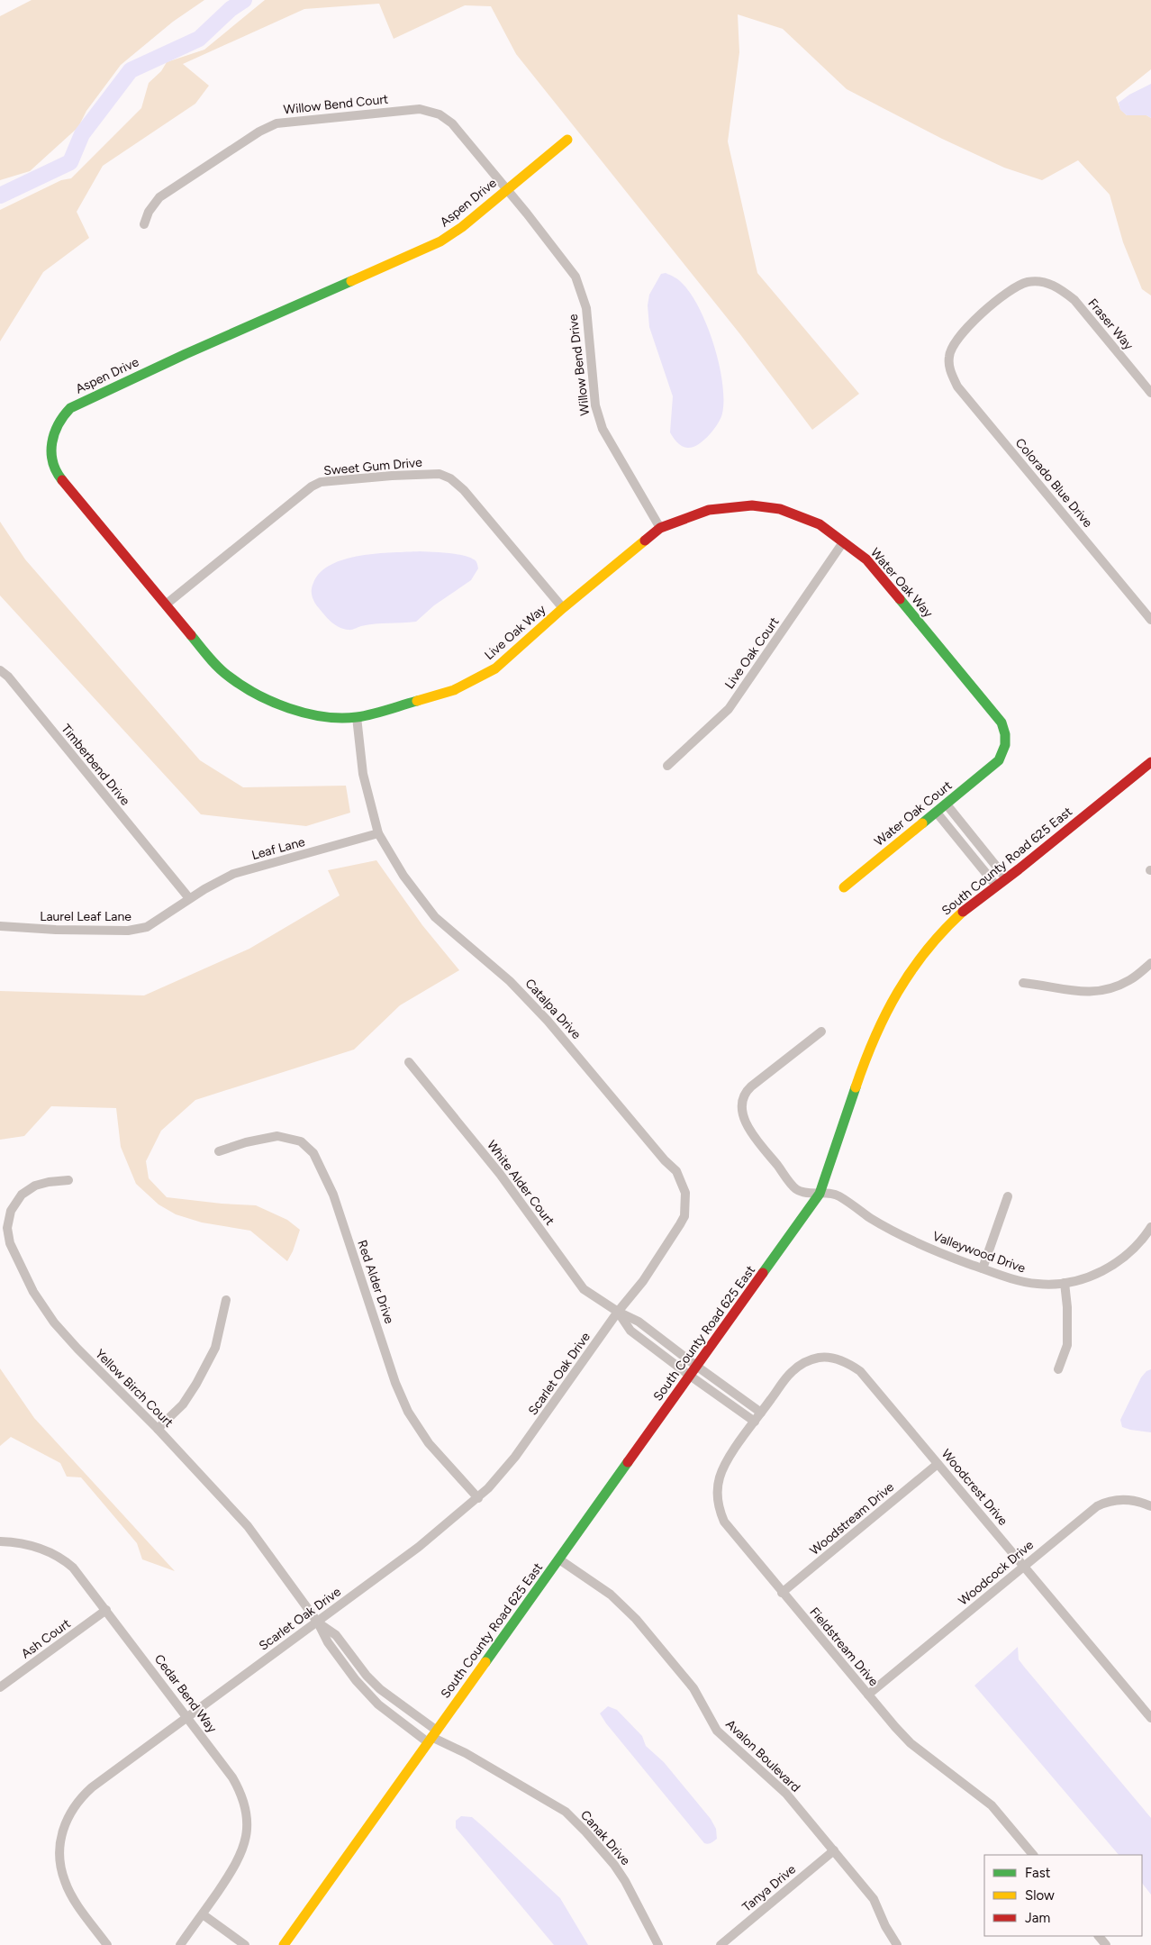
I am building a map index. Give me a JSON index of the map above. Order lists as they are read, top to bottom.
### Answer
{
  "streets": {
    "street": [
      "Willow Bend Court",
      "Aspen Drive",
      "Fraser Way",
      "Willow Bend Drive",
      "Sweet Gum Drive",
      "Colorado Blue Drive",
      "Water Oak Way",
      "Live Oak Way",
      "Live Oak Court",
      "Timberbend Drive",
      "Water Oak Court",
      "Leaf Lane",
      "South County Road 625 East",
      "Laurel Leaf Lane",
      "Catalpa Drive",
      "White Alder Court",
      "Valleywood Drive",
      "Red Alder Drive",
      "Scarlet Oak Drive",
      "Yellow Birch Court",
      "Woodcrest Drive",
      "Woodstream Drive",
      "Woodcock Drive",
      "Ash Court",
      "Fieldstream Drive",
      "Cedar Bend Way",
      "Avalon Boulevard",
      "Canak Drive",
      "Tanya Drive"
    ]
  },
  "crossings": [
    ["Willow Bend Court", "Aspen Drive"],
    ["Willow Bend Court", "Willow Bend Drive"],
    ["Aspen Drive", "Willow Bend Drive"],
    ["Aspen Drive", "Sweet Gum Drive"],
    ["Aspen Drive", "Live Oak Way"],
    ["Aspen Drive", "Catalpa Drive"],
    ["Fraser Way", "Colorado Blue Drive"],
    ["Willow Bend Drive", "Water Oak Way"],
    ["Willow Bend Drive", "Live Oak Way"],
    ["Sweet Gum Drive", "Live Oak Way"],
    ["Water Oak Way", "Live Oak Way"],
    ["Water Oak Way", "Live Oak Court"],
    ["Water Oak Way", "Water Oak Court"],
    ["Live Oak Way", "Catalpa Drive"],
    ["Timberbend Drive", "Leaf Lane"],
    ["Timberbend Drive", "Laurel Leaf Lane"],
    ["Leaf Lane", "Laurel Leaf Lane"],
    ["Leaf Lane", "Catalpa Drive"],
    ["South County Road 625 East", "White Alder Court"],
    ["South County Road 625 East", "Valleywood Drive"],
    ["South County Road 625 East", "Yellow Birch Court"],
    ["South County Road 625 East", "Avalon Boulevard"],
    ["South County Road 625 East", "Canak Drive"],
    ["Catalpa Drive", "White Alder Court"],
    ["Catalpa Drive", "Scarlet Oak Drive"],
    ["White Alder Court", "Scarlet Oak Drive"],
    ["Red Alder Drive", "Scarlet Oak Drive"],
    ["Scarlet Oak Drive", "Yellow Birch Court"],
    ["Scarlet Oak Drive", "Cedar Bend Way"],
    ["Yellow Birch Court", "Canak Drive"],
    ["Woodcrest Drive", "Woodstream Drive"],
    ["Woodcrest Drive", "Woodcock Drive"],
    ["Woodcrest Drive", "Fieldstream Drive"],
    ["Woodstream Drive", "Fieldstream Drive"],
    ["Woodcock Drive", "Fieldstream Drive"],
    ["Ash Court", "Cedar Bend Way"],
    ["Avalon Boulevard", "Tanya Drive"]
  ],
  "legend": ["Fast", "Slow", "Jam"]
}
